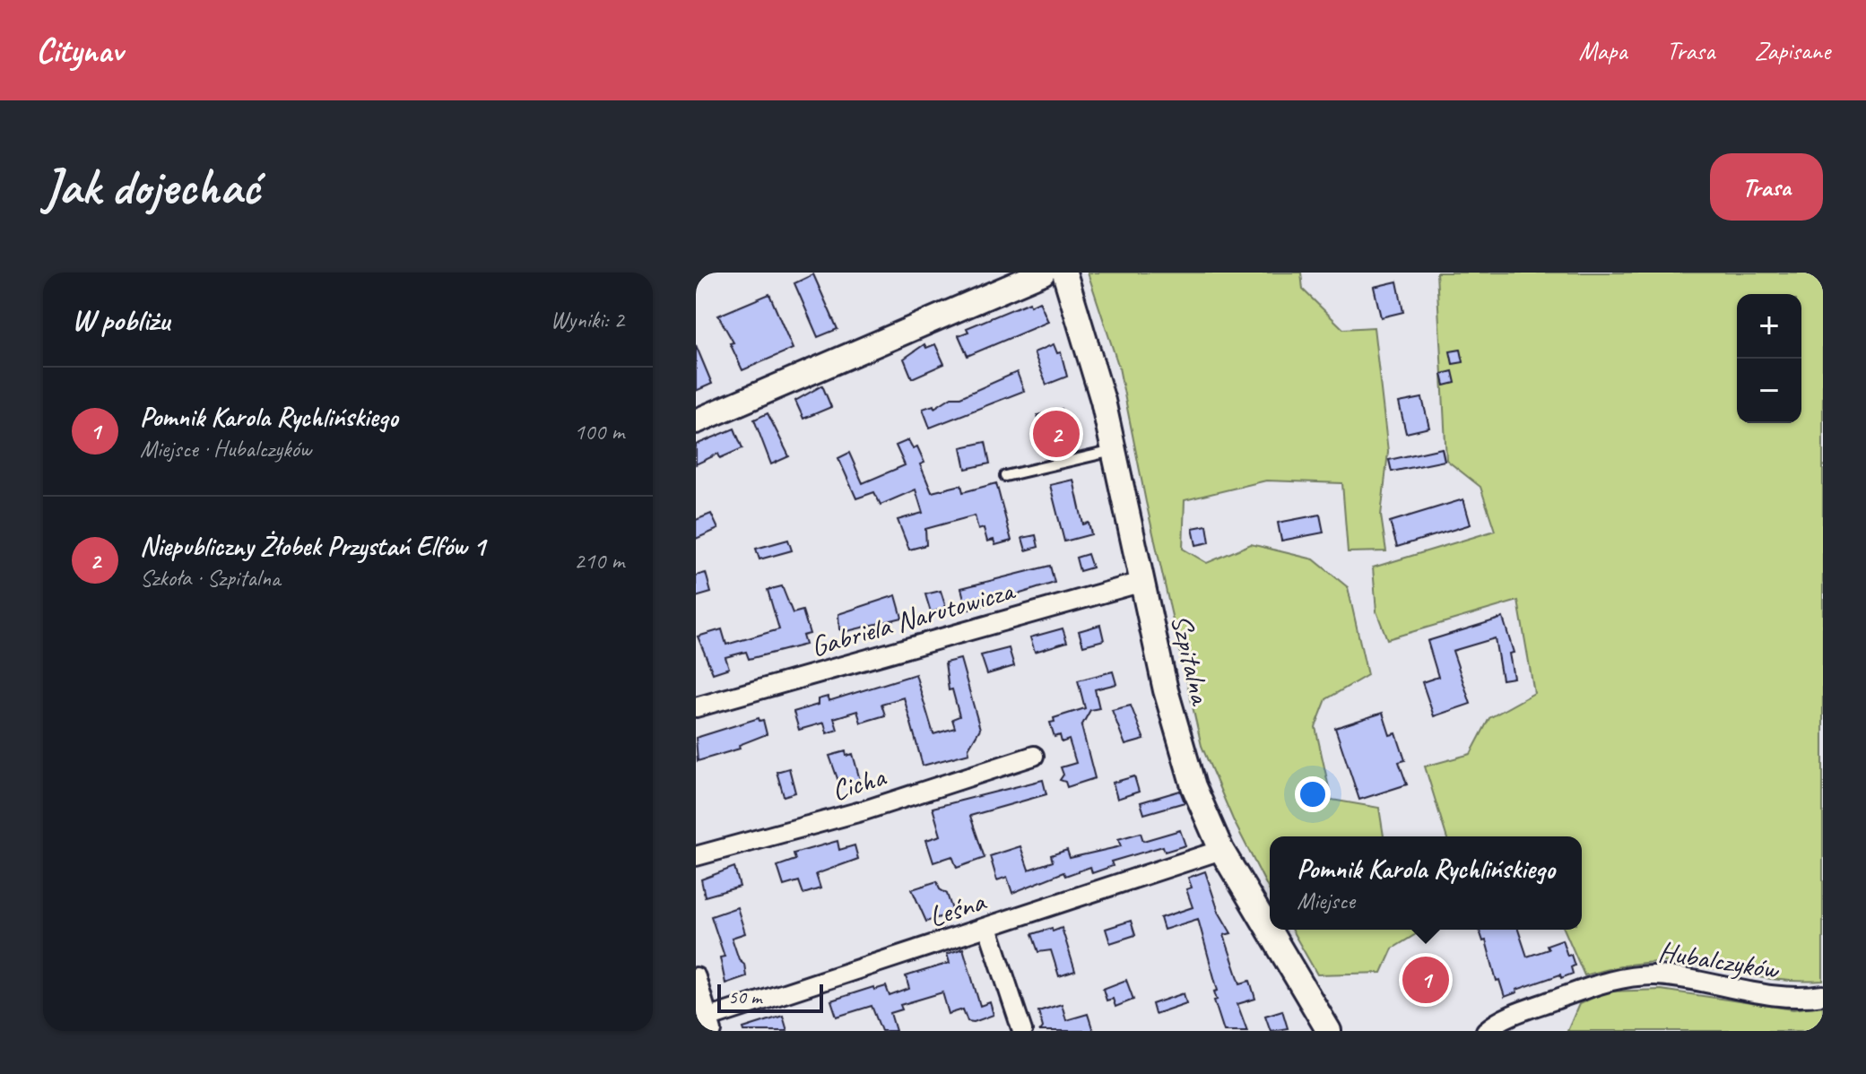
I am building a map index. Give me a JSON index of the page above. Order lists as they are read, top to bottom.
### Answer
{
  "streets": {
    "street": [
      "Gabriela Narutowicza",
      "Szpitalna",
      "Cicha",
      "Leśna",
      "Hubalczyków"
    ]
  },
  "crossings": [
    ["Gabriela Narutowicza", "Szpitalna"],
    ["Szpitalna", "Leśna"]
  ],
  "scale_bar": "50 m",
  "page": {
    "header": "Citynav",
    "nav": ["Mapa", "Trasa", "Zapisane"],
    "buttons": "Trasa",
    "title": "Jak dojechać",
    "heading": ["W pobliżu", "Wyniki: 2"],
    "map_buttons": ["+", "−"],
    "list": [
      {
        "mark": "1",
        "name": "Pomnik Karola Rychlińskiego",
        "note": "Miejsce · Hubalczyków",
        "value": "100 m"
      },
      {
        "mark": "2",
        "name": "Niepubliczny Żłobek Przystań Elfów 1",
        "note": "Szkoła · Szpitalna",
        "value": "210 m"
      }
    ],
    "pins": ["2", "1"],
    "popup": ["Pomnik Karola Rychlińskiego", "Miejsce"],
    "scale": "50 m"
  }
}
